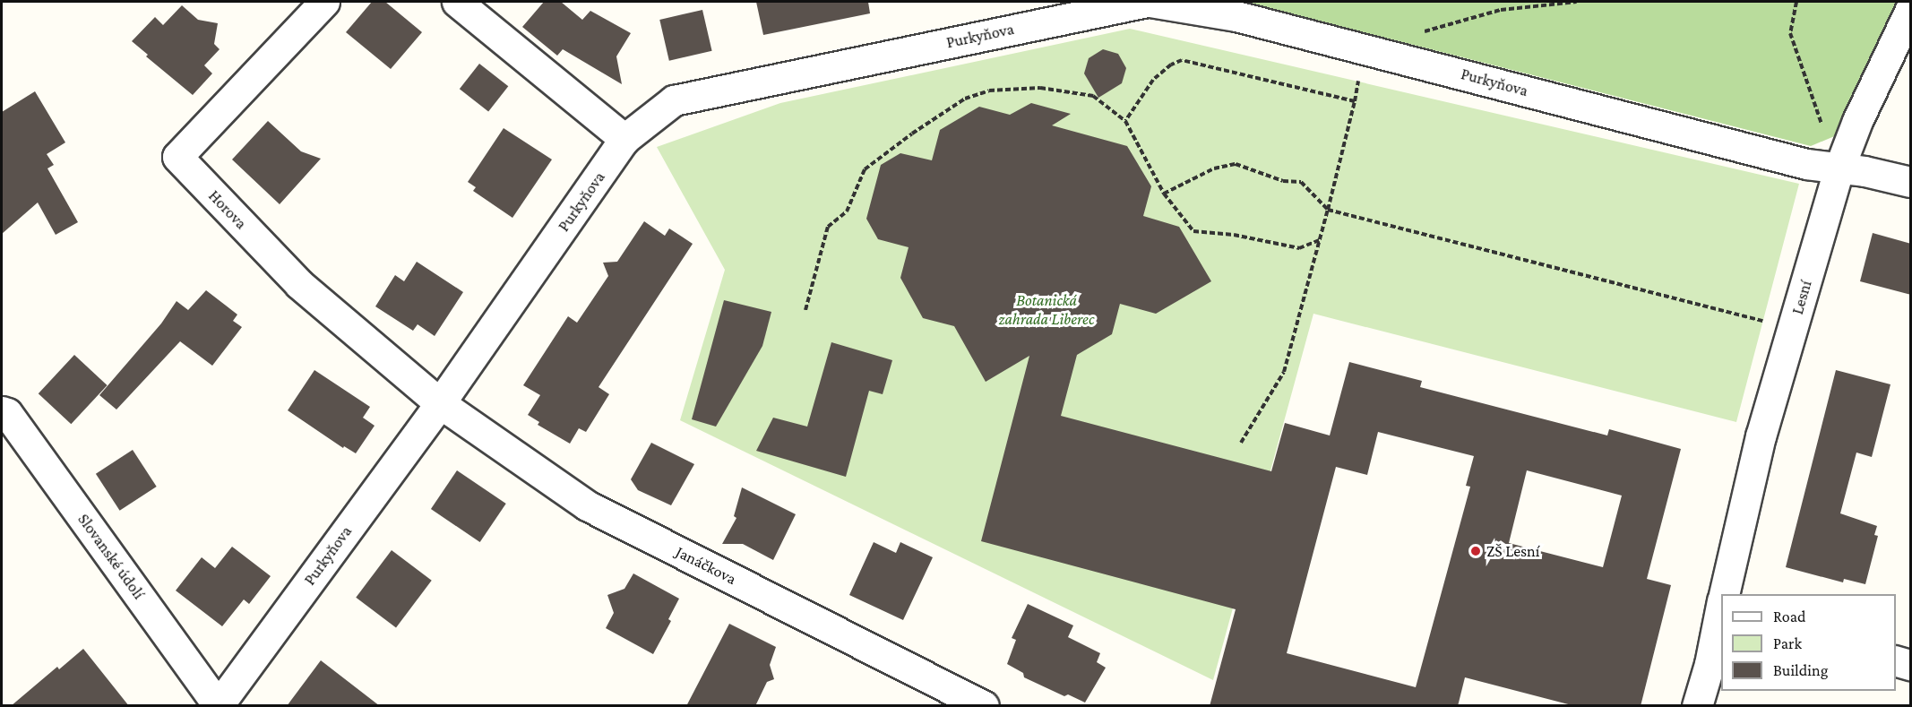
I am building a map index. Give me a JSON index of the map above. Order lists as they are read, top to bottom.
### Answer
{
  "streets": {
    "street": [
      "Purkyňova",
      "Horova",
      "Lesní",
      "Slovanské údolí",
      "Janáčkova"
    ]
  },
  "crossings": [
    ["Purkyňova", "Horova"],
    ["Purkyňova", "Lesní"],
    ["Purkyňova", "Slovanské údolí"],
    ["Purkyňova", "Janáčkova"],
    ["Horova", "Janáčkova"]
  ],
  "parks": ["Botanická zahrada Liberec"],
  "places": ["ZŠ Lesní"],
  "legend": ["Road", "Park", "Building"]
}
